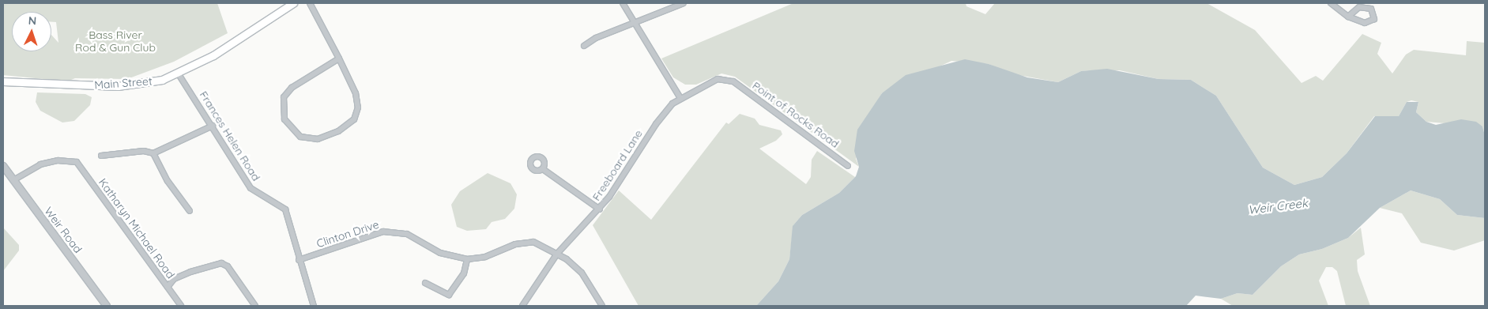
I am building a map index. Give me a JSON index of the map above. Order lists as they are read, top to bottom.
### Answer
{
  "streets": {
    "main road": ["Main Street"],
    "street": [
      "Point of Rocks Road",
      "Frances Helen Road",
      "Freeboard Lane",
      "Katharyn Michael Road",
      "Weir Road",
      "Clinton Drive"
    ]
  },
  "crossings": [
    ["Main Street", "Frances Helen Road"],
    ["Point of Rocks Road", "Freeboard Lane"],
    ["Frances Helen Road", "Clinton Drive"],
    ["Freeboard Lane", "Clinton Drive"],
    ["Katharyn Michael Road", "Weir Road"]
  ],
  "water": ["Weir Creek"],
  "parks": ["Bass River Rod & Gun Club"],
  "north": "top"
}
